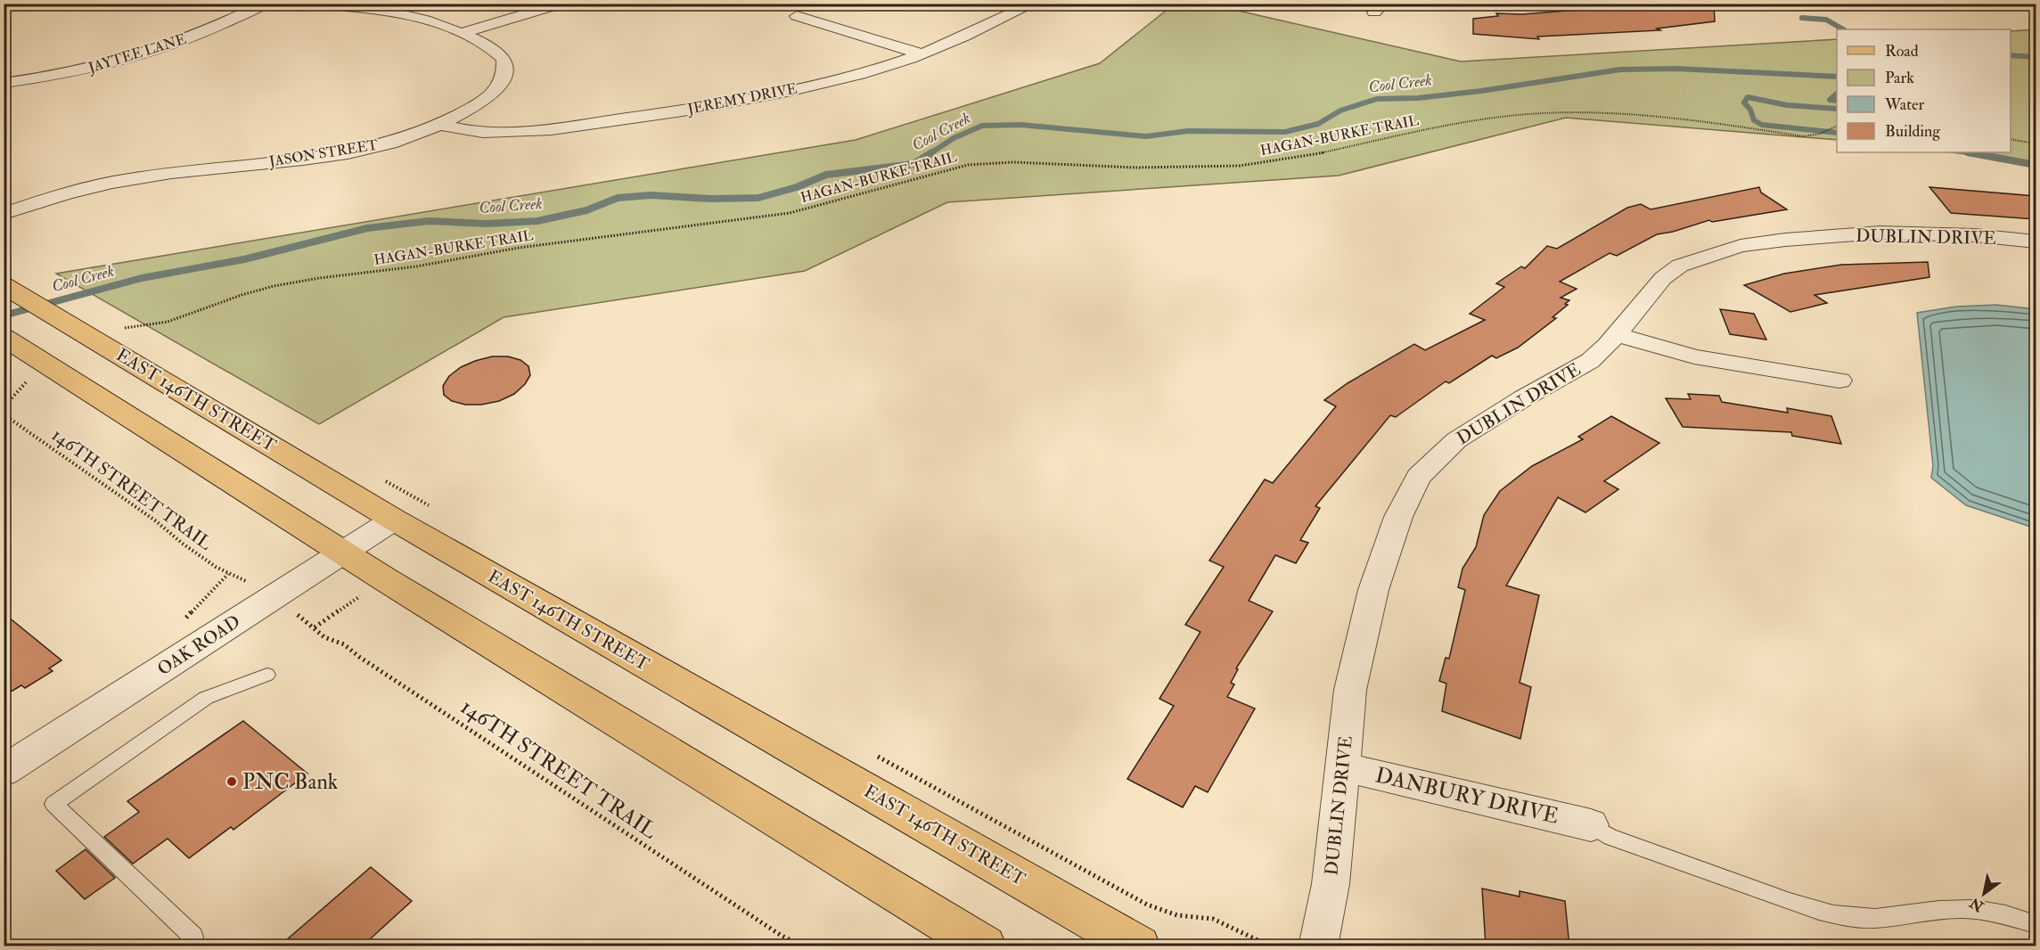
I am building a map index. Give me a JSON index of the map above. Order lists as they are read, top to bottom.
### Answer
{
  "streets": {
    "main road": ["EAST 146TH STREET"],
    "street": [
      "JAYTEE LANE",
      "JEREMY DRIVE",
      "JASON STREET",
      "DUBLIN DRIVE",
      "OAK ROAD",
      "DANBURY DRIVE"
    ],
    "path": ["HAGAN-BURKE TRAIL", "146TH STREET TRAIL"]
  },
  "crossings": [
    ["JEREMY DRIVE", "JASON STREET"],
    ["DUBLIN DRIVE", "DANBURY DRIVE"],
    ["EAST 146TH STREET", "OAK ROAD"]
  ],
  "water": ["Cool Creek"],
  "places": ["PNC Bank"],
  "legend": [
    "Road",
    "Park",
    "Water",
    "Building"
  ],
  "north": "bottom left"
}
